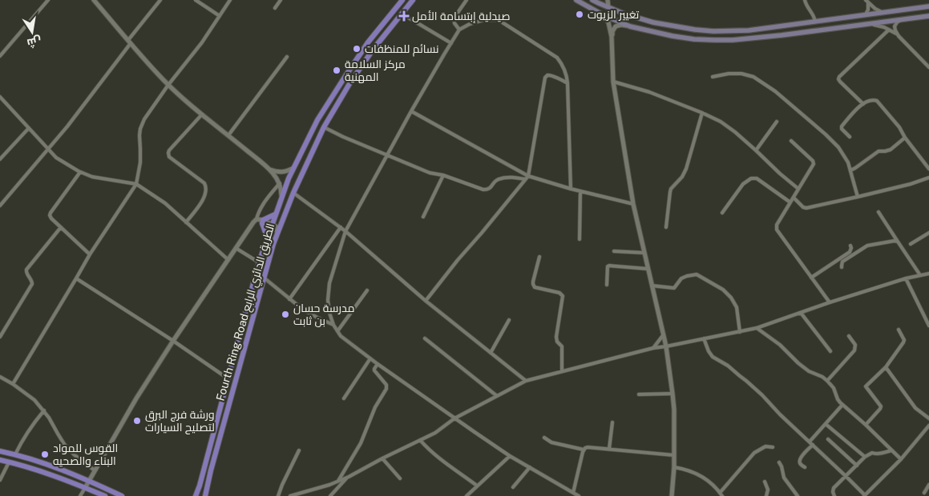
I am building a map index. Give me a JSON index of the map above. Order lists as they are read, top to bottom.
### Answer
{
  "streets": {
    "main road": ["Fourth Ring Road الطريق الدائري الرابع"]
  },
  "places": {
    "other": [
      "تغيير الزيوت",
      "نسائم للمنظفات",
      "مركز السلامة المهنية",
      "مدرسة حسان بن ثابت",
      "ورشة فرج البرق لتصليح السيارات",
      "القوس للمواد البناء والصحيه"
    ],
    "health": ["صيدلية إبتسامة الأمل"]
  },
  "north": "bottom"
}
